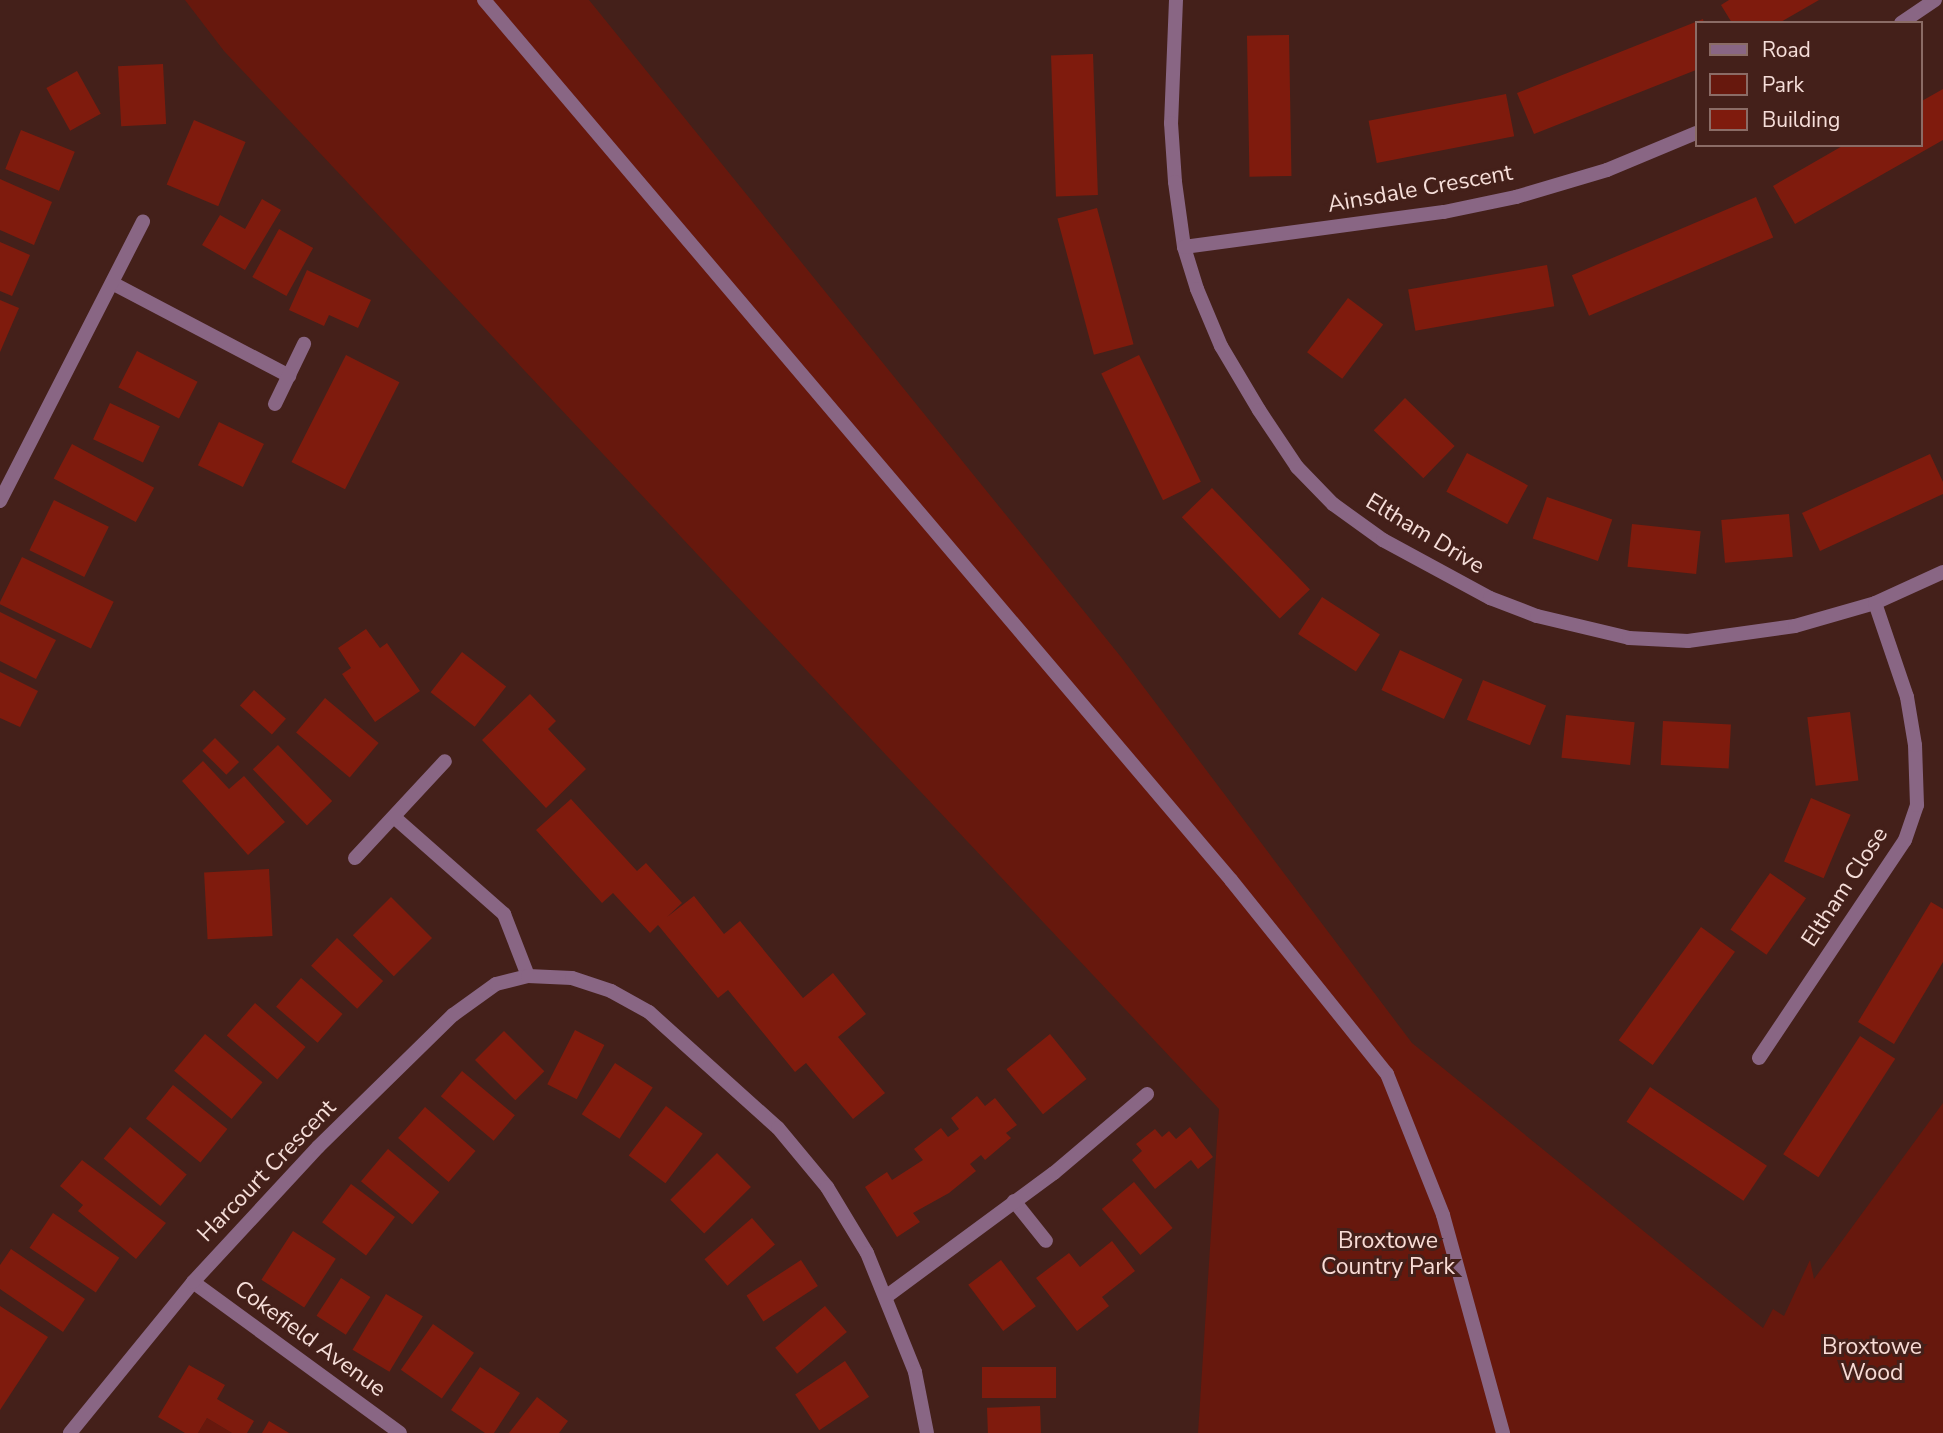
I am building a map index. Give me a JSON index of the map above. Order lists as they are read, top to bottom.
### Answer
{
  "streets": {
    "street": [
      "Ainsdale Crescent",
      "Eltham Drive",
      "Eltham Close",
      "Harcourt Crescent",
      "Cokefield Avenue"
    ]
  },
  "crossings": [
    ["Ainsdale Crescent", "Eltham Drive"],
    ["Eltham Drive", "Eltham Close"],
    ["Harcourt Crescent", "Cokefield Avenue"]
  ],
  "parks": ["Broxtowe Country Park", "Broxtowe Wood"],
  "legend": ["Road", "Park", "Building"]
}
